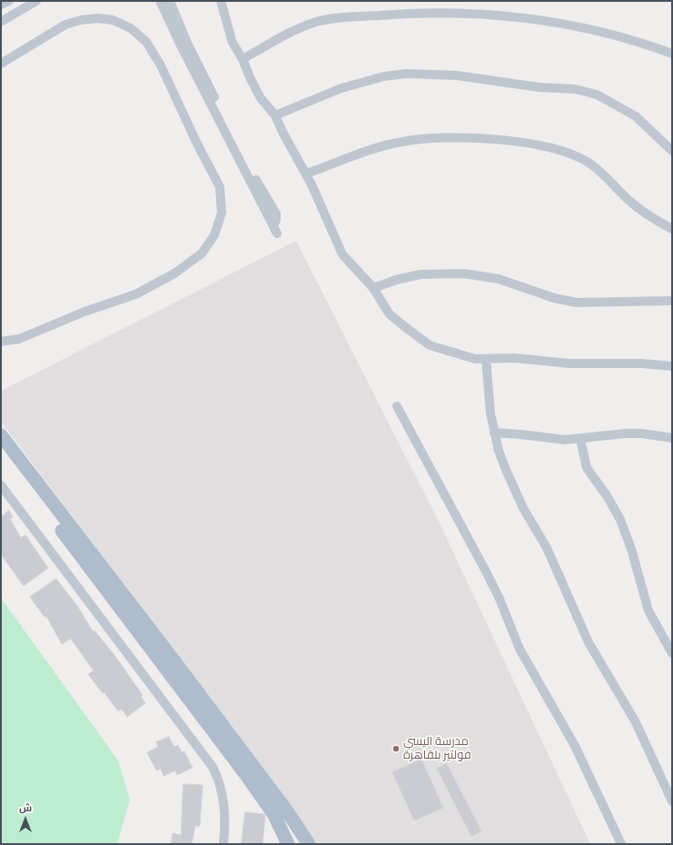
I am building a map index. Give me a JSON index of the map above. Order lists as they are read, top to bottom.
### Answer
{
  "places": ["مدرسة اليسي فولتير بلقاهرة"],
  "north": "top"
}
